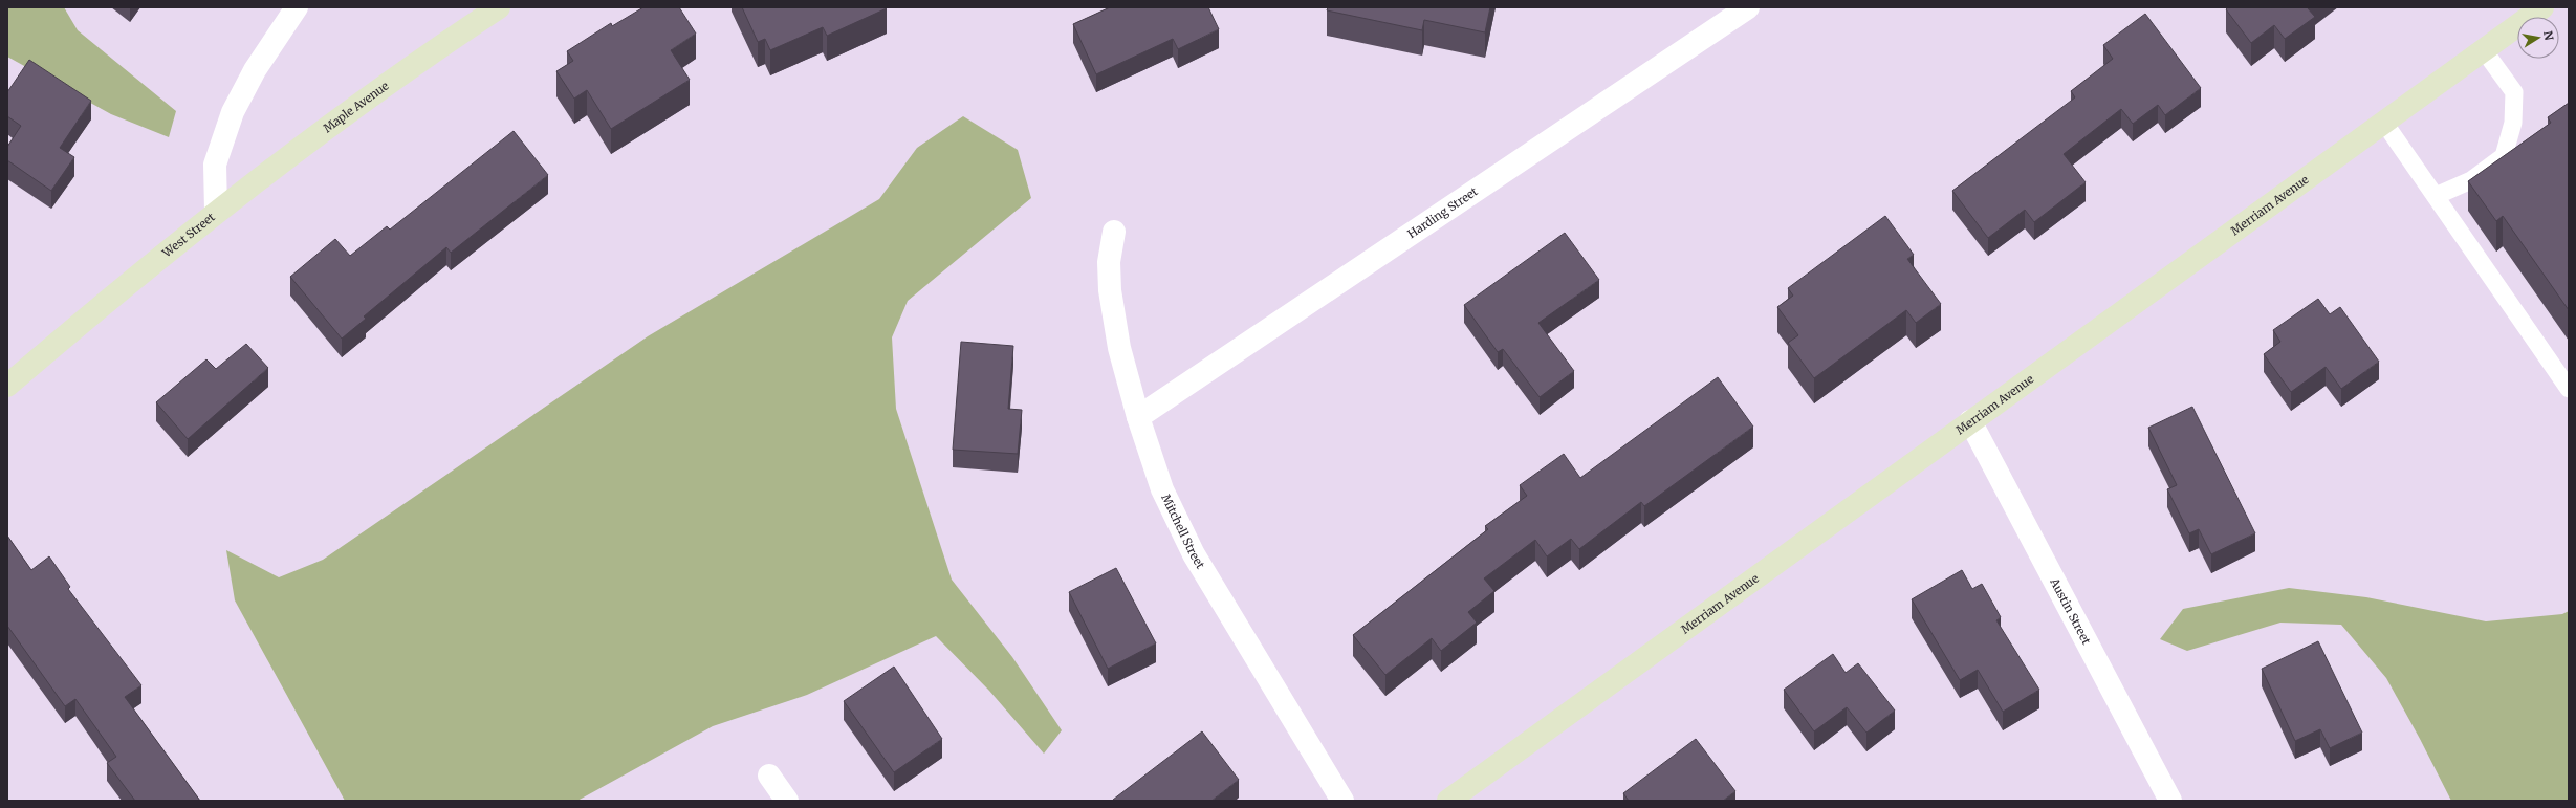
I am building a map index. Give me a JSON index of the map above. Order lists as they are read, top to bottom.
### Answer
{
  "streets": {
    "street": [
      "Maple Avenue",
      "Merriam Avenue",
      "Harding Street",
      "West Street",
      "Mitchell Street",
      "Austin Street"
    ]
  },
  "crossings": [
    ["Maple Avenue", "West Street"],
    ["Merriam Avenue", "Austin Street"],
    ["Harding Street", "Mitchell Street"]
  ],
  "north": "right"
}
